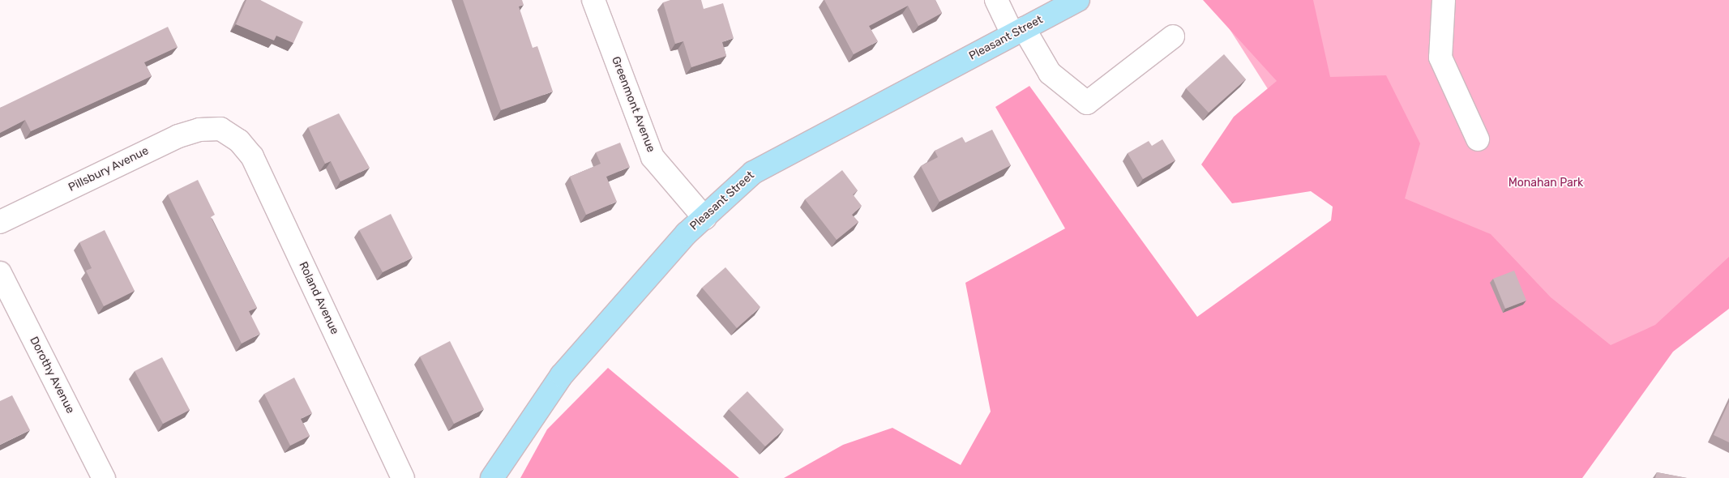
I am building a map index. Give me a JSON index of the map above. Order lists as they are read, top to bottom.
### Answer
{
  "streets": {
    "main road": ["Pleasant Street"],
    "street": [
      "Greenmont Avenue",
      "Pillsbury Avenue",
      "Roland Avenue",
      "Dorothy Avenue"
    ]
  },
  "crossings": [
    ["Pleasant Street", "Greenmont Avenue"],
    ["Pillsbury Avenue", "Roland Avenue"]
  ],
  "parks": ["Monahan Park"]
}
